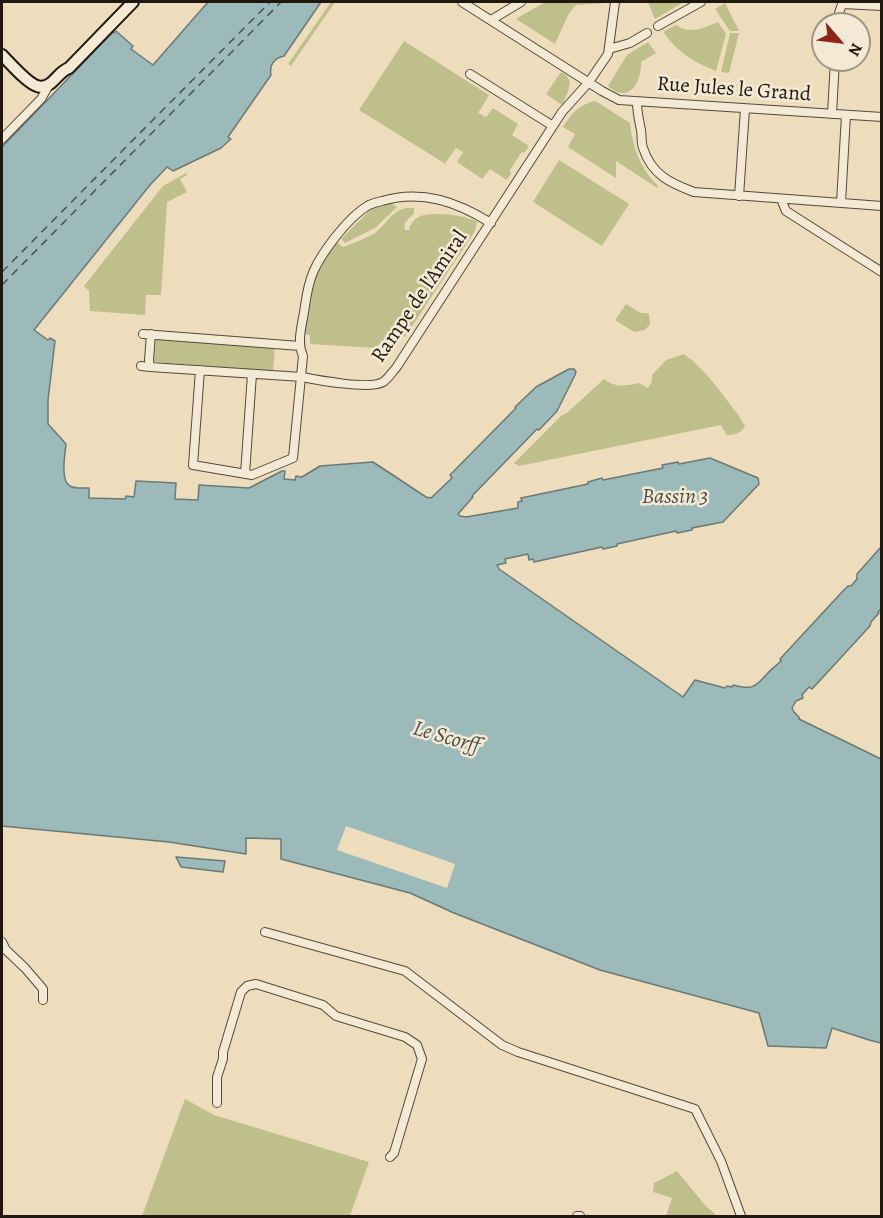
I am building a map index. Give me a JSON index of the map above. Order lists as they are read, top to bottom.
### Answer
{
  "streets": {
    "street": ["Rue Jules le Grand", "Rampe de l'Amiral"]
  },
  "water": ["Bassin 3", "Le Scorff"],
  "north": "bottom right"
}
